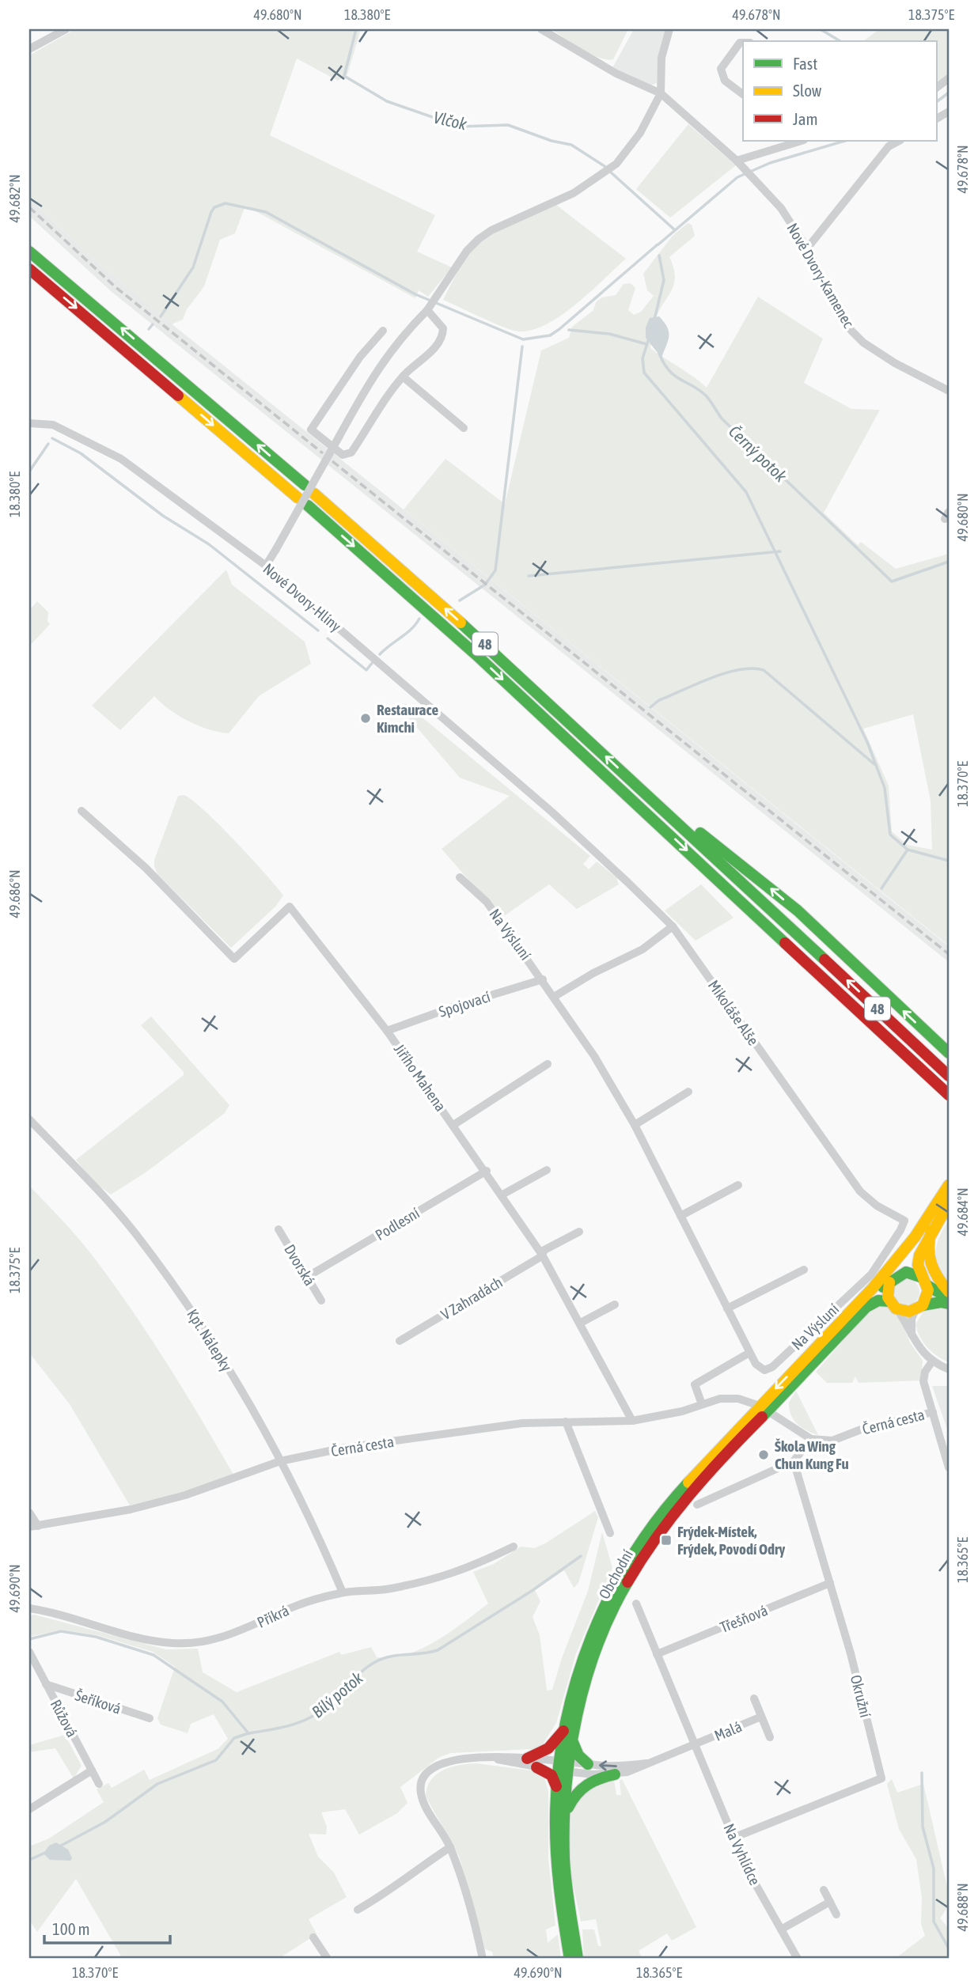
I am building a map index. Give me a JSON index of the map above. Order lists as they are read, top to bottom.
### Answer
{
  "streets": {
    "main road": ["48", "Obchodní"],
    "street": [
      "Nové Dvory-Kamenec",
      "Nové Dvory-Hlíny",
      "Na Výsluní",
      "Spojovací",
      "Mikoláše Alše",
      "Jiřího Mahena",
      "Podlesní",
      "Dvorská",
      "V Zahradách",
      "Kpt. Nálepky",
      "Černá cesta",
      "Příkrá",
      "Třešňová",
      "Okružní",
      "Šeříková",
      "Růžová",
      "Malá",
      "Na Vyhlídce"
    ]
  },
  "crossings": [
    ["Nové Dvory-Hlíny", "Mikoláše Alše"],
    ["Na Výsluní", "Spojovací"],
    ["Na Výsluní", "Mikoláše Alše"],
    ["Spojovací", "Jiřího Mahena"],
    ["Jiřího Mahena", "Podlesní"],
    ["Jiřího Mahena", "V Zahradách"],
    ["Jiřího Mahena", "Černá cesta"],
    ["Podlesní", "Dvorská"],
    ["Kpt. Nálepky", "Černá cesta"],
    ["Kpt. Nálepky", "Příkrá"],
    ["Černá cesta", "Obchodní"],
    ["Třešňová", "Okružní"],
    ["Třešňová", "Na Vyhlídce"],
    ["Okružní", "Na Vyhlídce"],
    ["Šeříková", "Růžová"],
    ["Malá", "Na Vyhlídce"]
  ],
  "water": ["Vlčok", "Černý potok", "Bílý potok"],
  "places": {
    "other": ["Restaurace Kimchi", "Škola Wing Chun Kung Fu"],
    "transit": ["Frýdek-Místek, Frýdek, Povodí Odry"]
  },
  "legend": ["Fast", "Slow", "Jam"],
  "scale_bar": "100 m",
  "coordinates": [
    "49.680°N",
    "18.380°E",
    "49.678°N",
    "18.375°E",
    "49.682°N",
    "18.370°E",
    "49.686°N",
    "49.684°N",
    "18.365°E",
    "49.690°N",
    "49.688°N"
  ]
}
